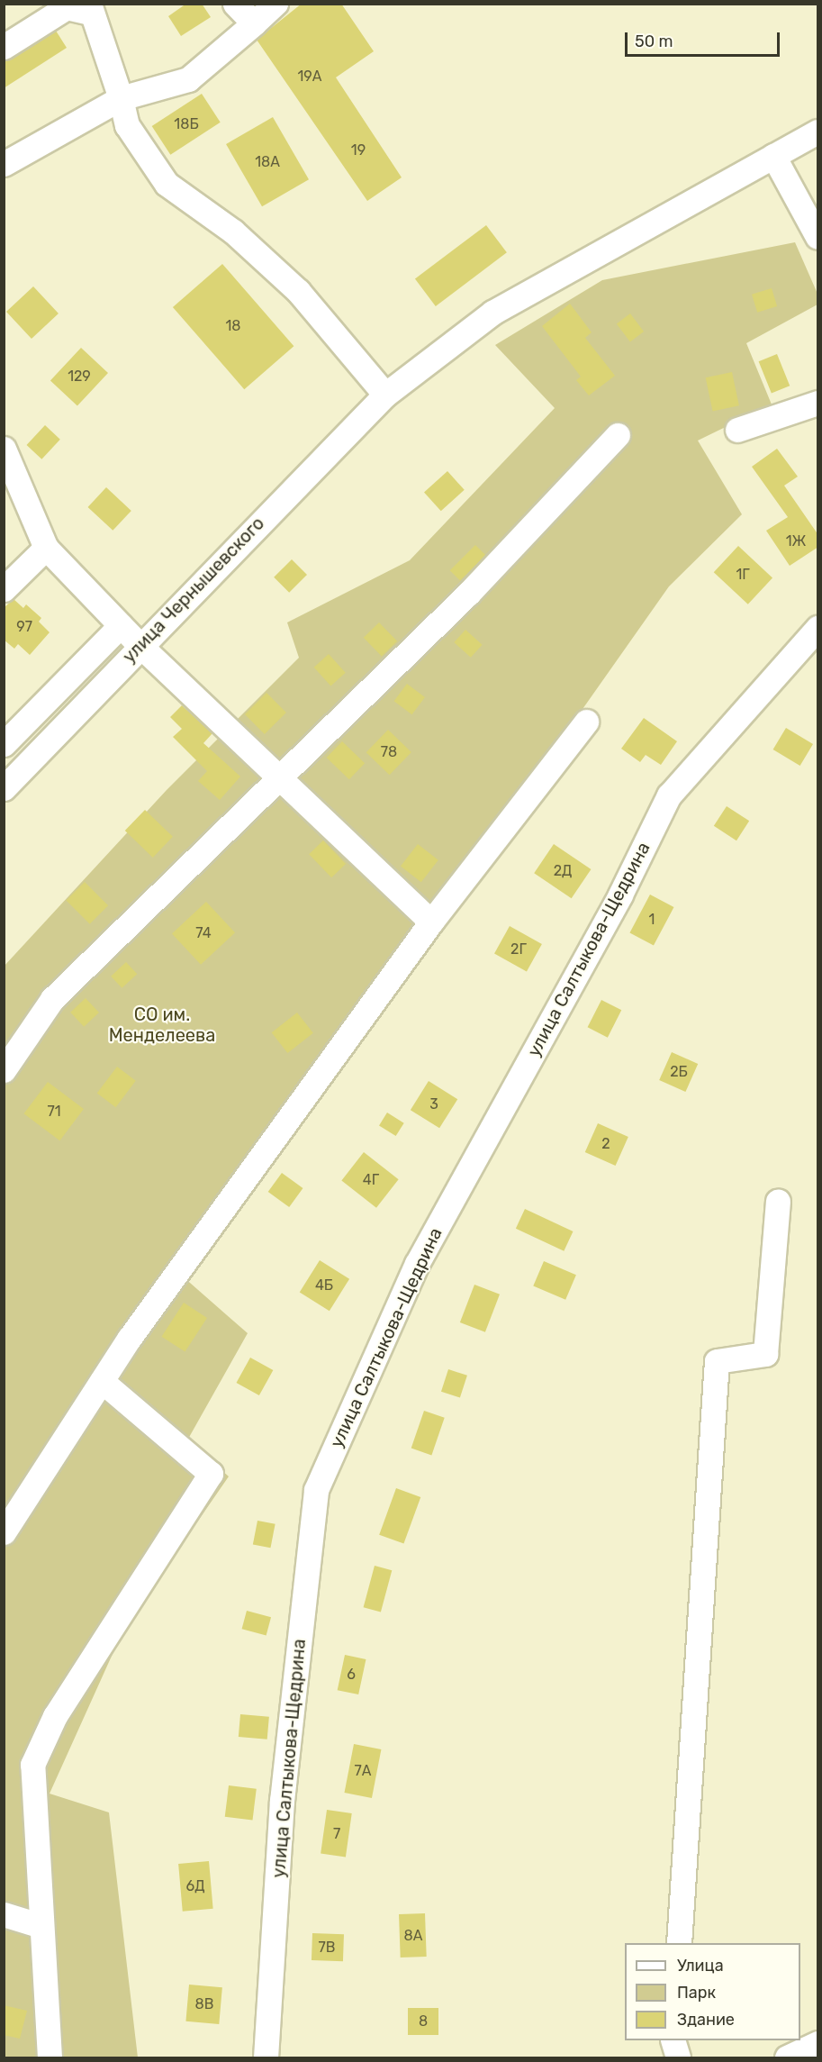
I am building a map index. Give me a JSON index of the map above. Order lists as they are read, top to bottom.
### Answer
{
  "streets": {
    "street": ["улица Чернышевского", "улица Салтыкова-Щедрина"]
  },
  "parks": ["СО им. Менделеева"],
  "house_numbers": [
    "19А",
    "18Б",
    "19",
    "18А",
    "18",
    "129",
    "1Ж",
    "1Г",
    "97",
    "78",
    "2Д",
    "1",
    "74",
    "2Г",
    "2Б",
    "3",
    "71",
    "2",
    "4Г",
    "4Б",
    "6",
    "7А",
    "7",
    "6Д",
    "8А",
    "7В",
    "8В",
    "8"
  ],
  "legend": ["Улица", "Парк", "Здание"],
  "scale_bar": "50 m"
}
